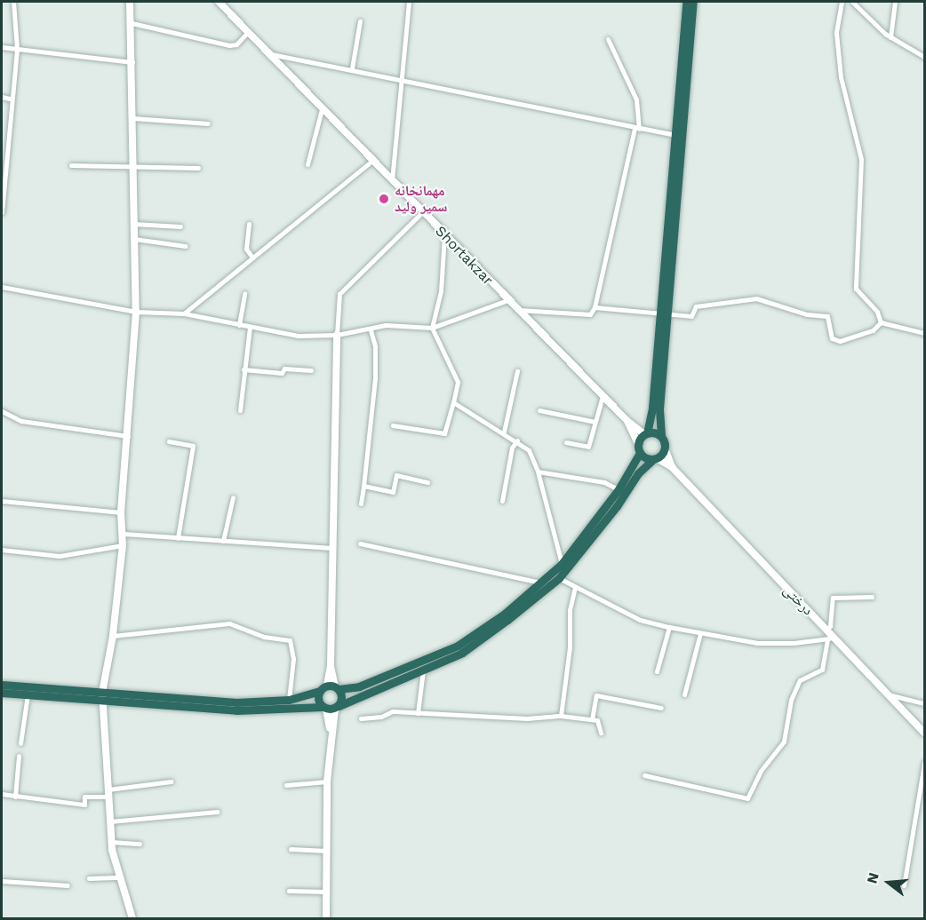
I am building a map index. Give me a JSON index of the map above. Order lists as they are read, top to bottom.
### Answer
{
  "streets": {
    "street": ["Shortakzar", "درختی"]
  },
  "places": ["مهمانخانه سمیر ولید"],
  "north": "left"
}
